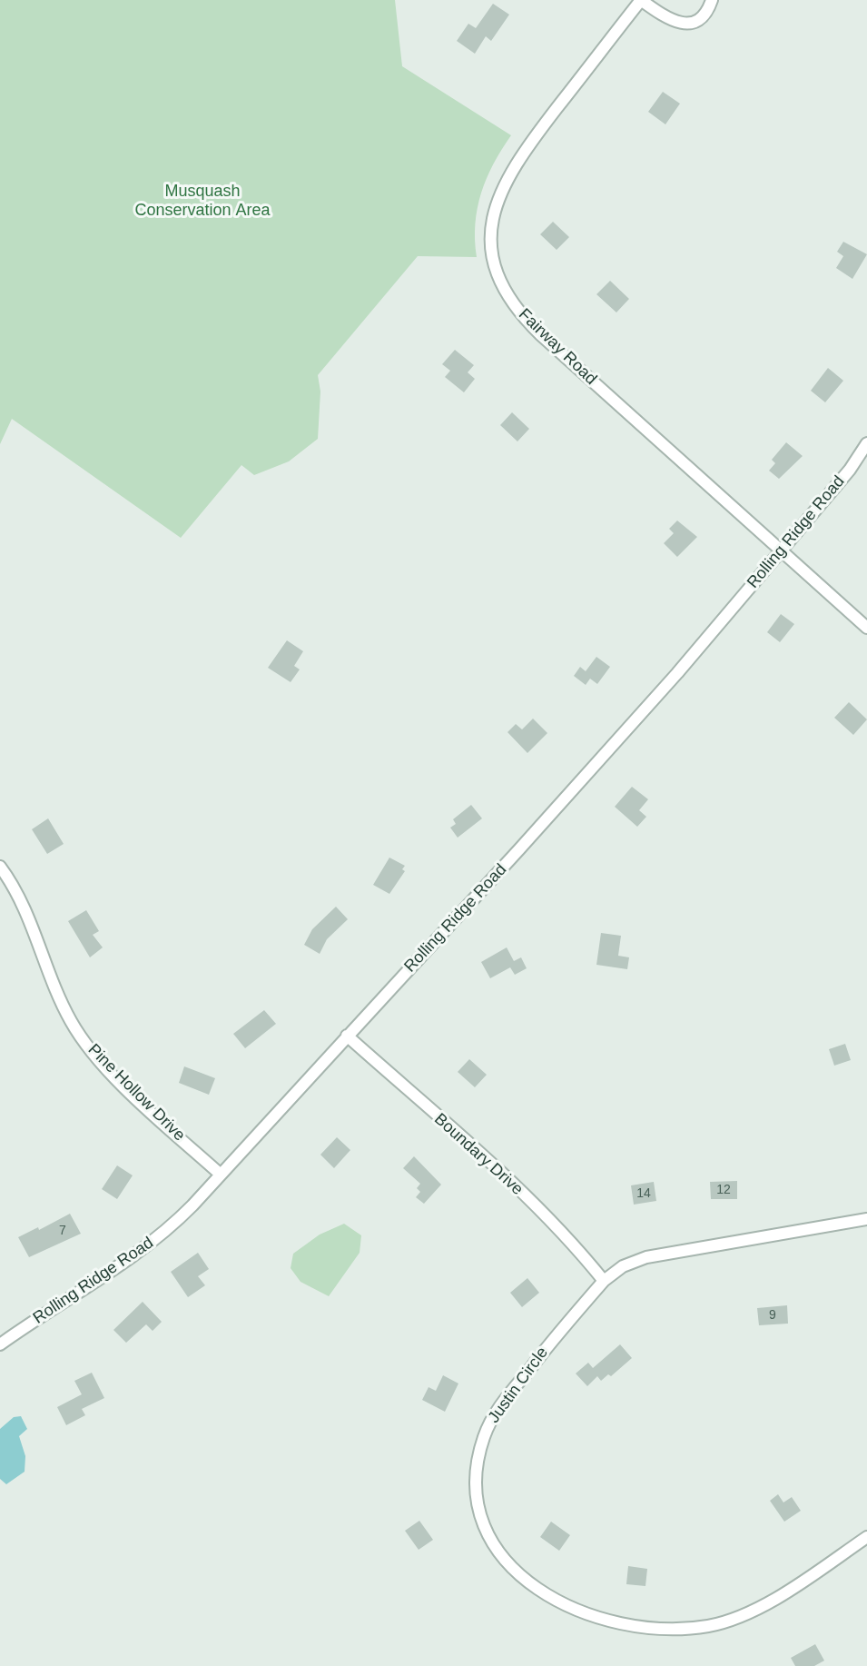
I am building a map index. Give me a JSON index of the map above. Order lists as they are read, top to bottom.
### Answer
{
  "streets": {
    "street": [
      "Fairway Road",
      "Rolling Ridge Road",
      "Pine Hollow Drive",
      "Boundary Drive",
      "Justin Circle"
    ]
  },
  "crossings": [
    ["Fairway Road", "Rolling Ridge Road"],
    ["Rolling Ridge Road", "Pine Hollow Drive"],
    ["Rolling Ridge Road", "Boundary Drive"],
    ["Boundary Drive", "Justin Circle"]
  ],
  "parks": ["Musquash Conservation Area"],
  "house_numbers": [
    "12",
    "14",
    "7",
    "9"
  ]
}
